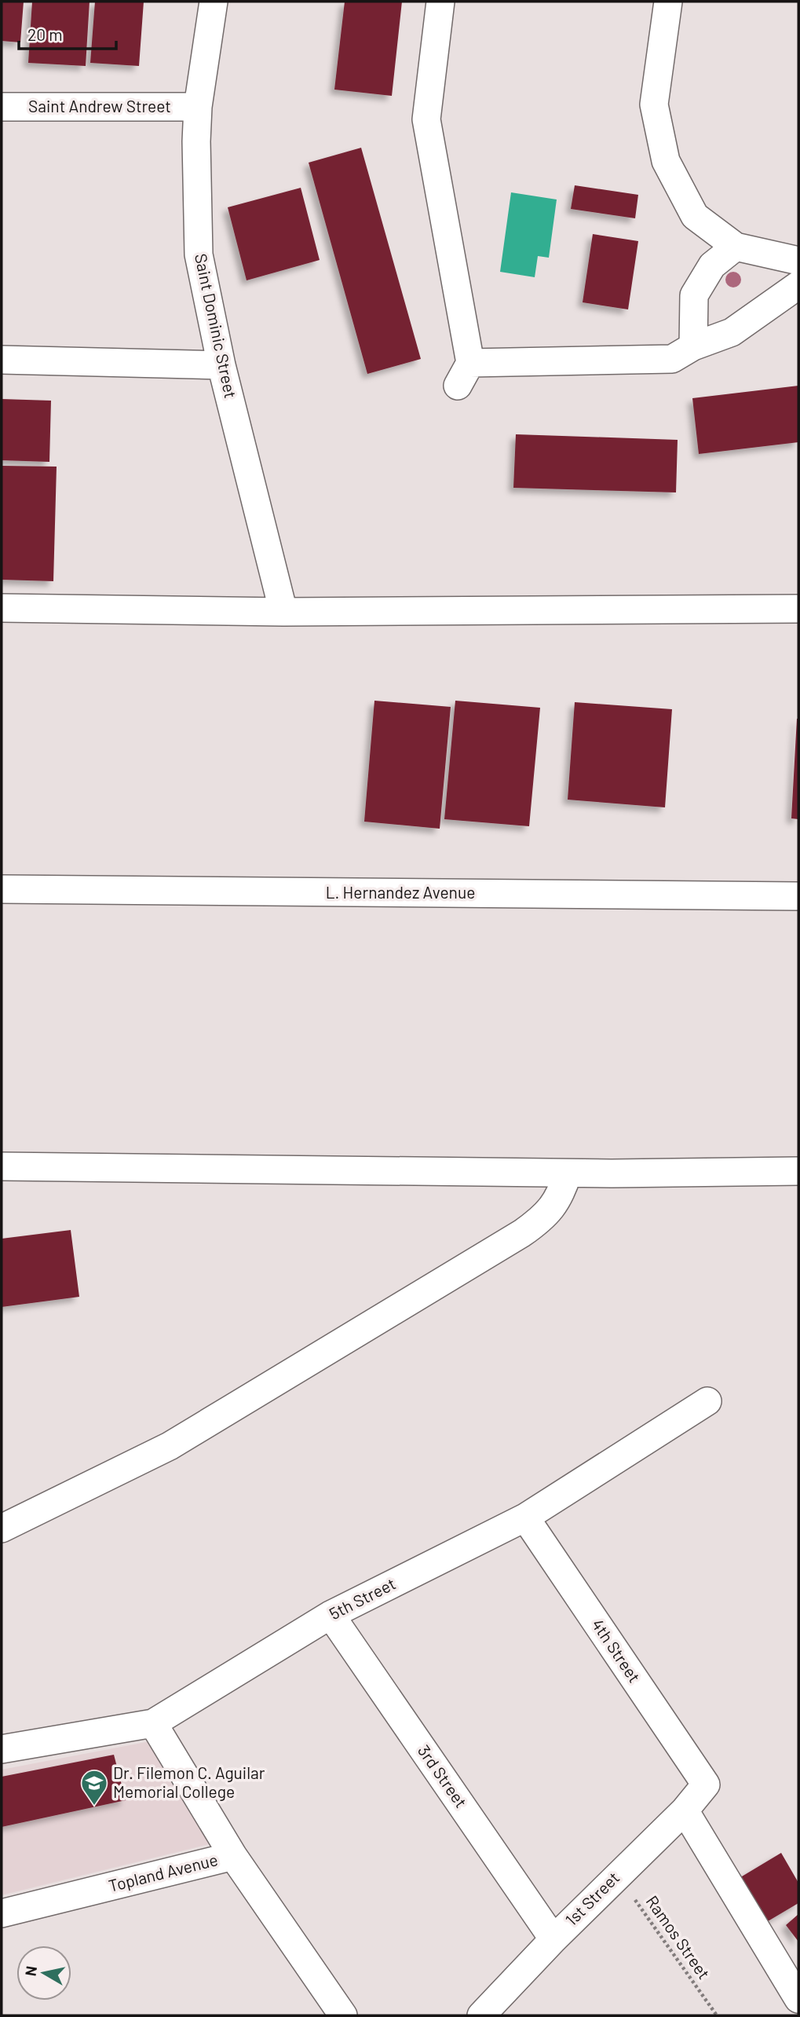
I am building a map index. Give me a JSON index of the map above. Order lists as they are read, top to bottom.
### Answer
{
  "streets": {
    "street": [
      "Saint Andrew Street",
      "Saint Dominic Street",
      "L. Hernandez Avenue",
      "5th Street",
      "4th Street",
      "3rd Street",
      "Topland Avenue",
      "1st Street"
    ],
    "path": ["Ramos Street"]
  },
  "crossings": [
    ["Saint Andrew Street", "Saint Dominic Street"],
    ["5th Street", "4th Street"],
    ["5th Street", "3rd Street"],
    ["4th Street", "1st Street"],
    ["3rd Street", "1st Street"],
    ["1st Street", "Ramos Street"]
  ],
  "places": {
    "school or university": ["Dr. Filemon C. Aguilar Memorial College"]
  },
  "scale_bar": "20 m",
  "north": "left"
}
